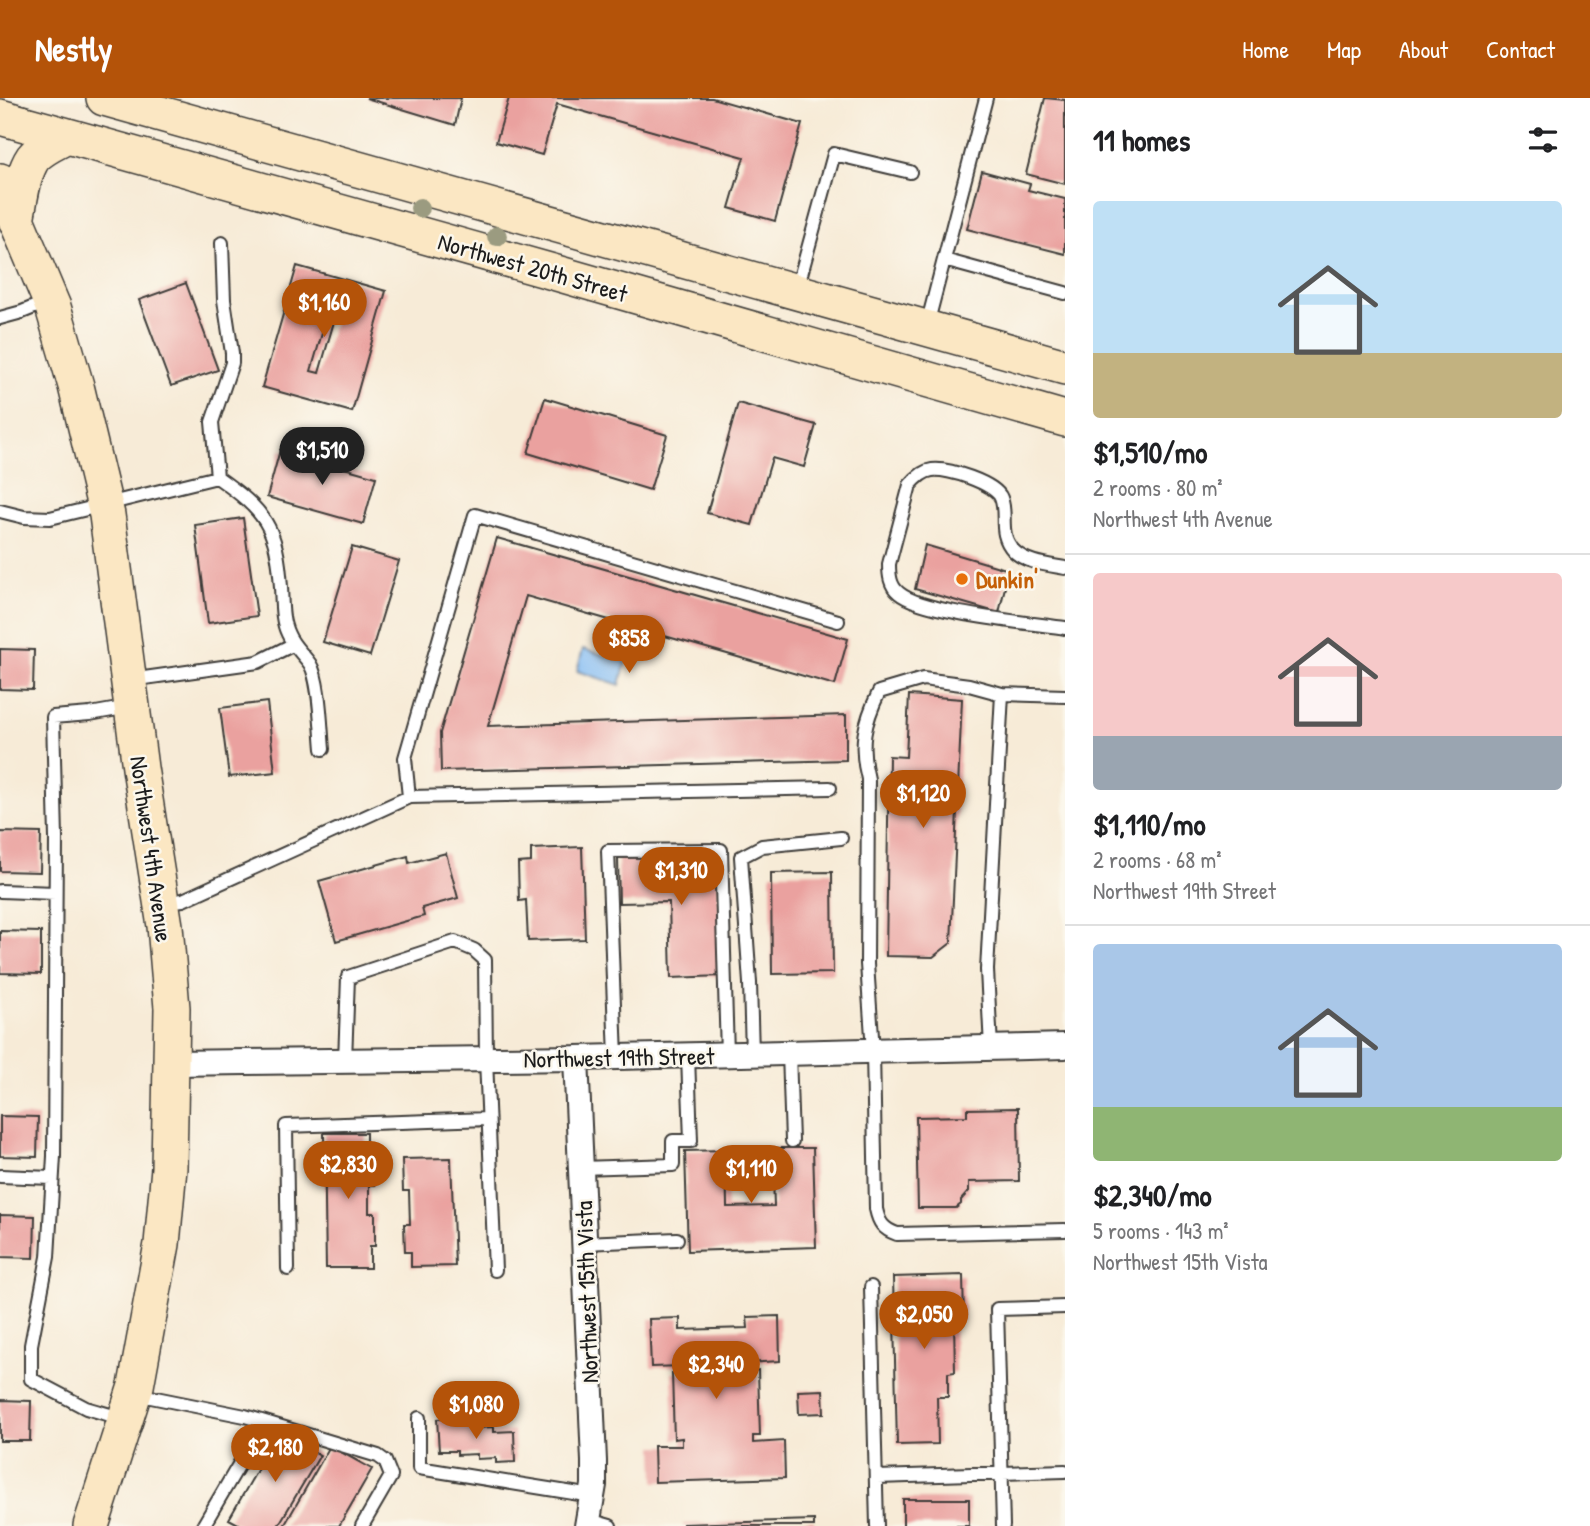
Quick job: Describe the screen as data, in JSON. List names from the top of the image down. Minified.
{"streets":{"street":["Northwest 20th Street","Northwest 4th Avenue","Northwest 19th Street","Northwest 15th Vista"]},"crossings":[["Northwest 4th Avenue","Northwest 19th Street"],["Northwest 19th Street","Northwest 15th Vista"]],"places":["Dunkin'"],"page":{"header":"Nestly","nav":["Home","Map","About","Contact"],"heading":"11 homes","list":[{"name":"$1,510/mo","note":"2 rooms · 80 m² · Northwest 4th Avenue"},{"name":"$1,110/mo","note":"2 rooms · 68 m² · Northwest 19th Street"},{"name":"$2,340/mo","note":"5 rooms · 143 m² · Northwest 15th Vista"}],"price":["$1,160","$1,510","$858","$1,120","$1,310","$2,830","$1,110","$2,050","$2,340","$1,080","$2,180"]}}
